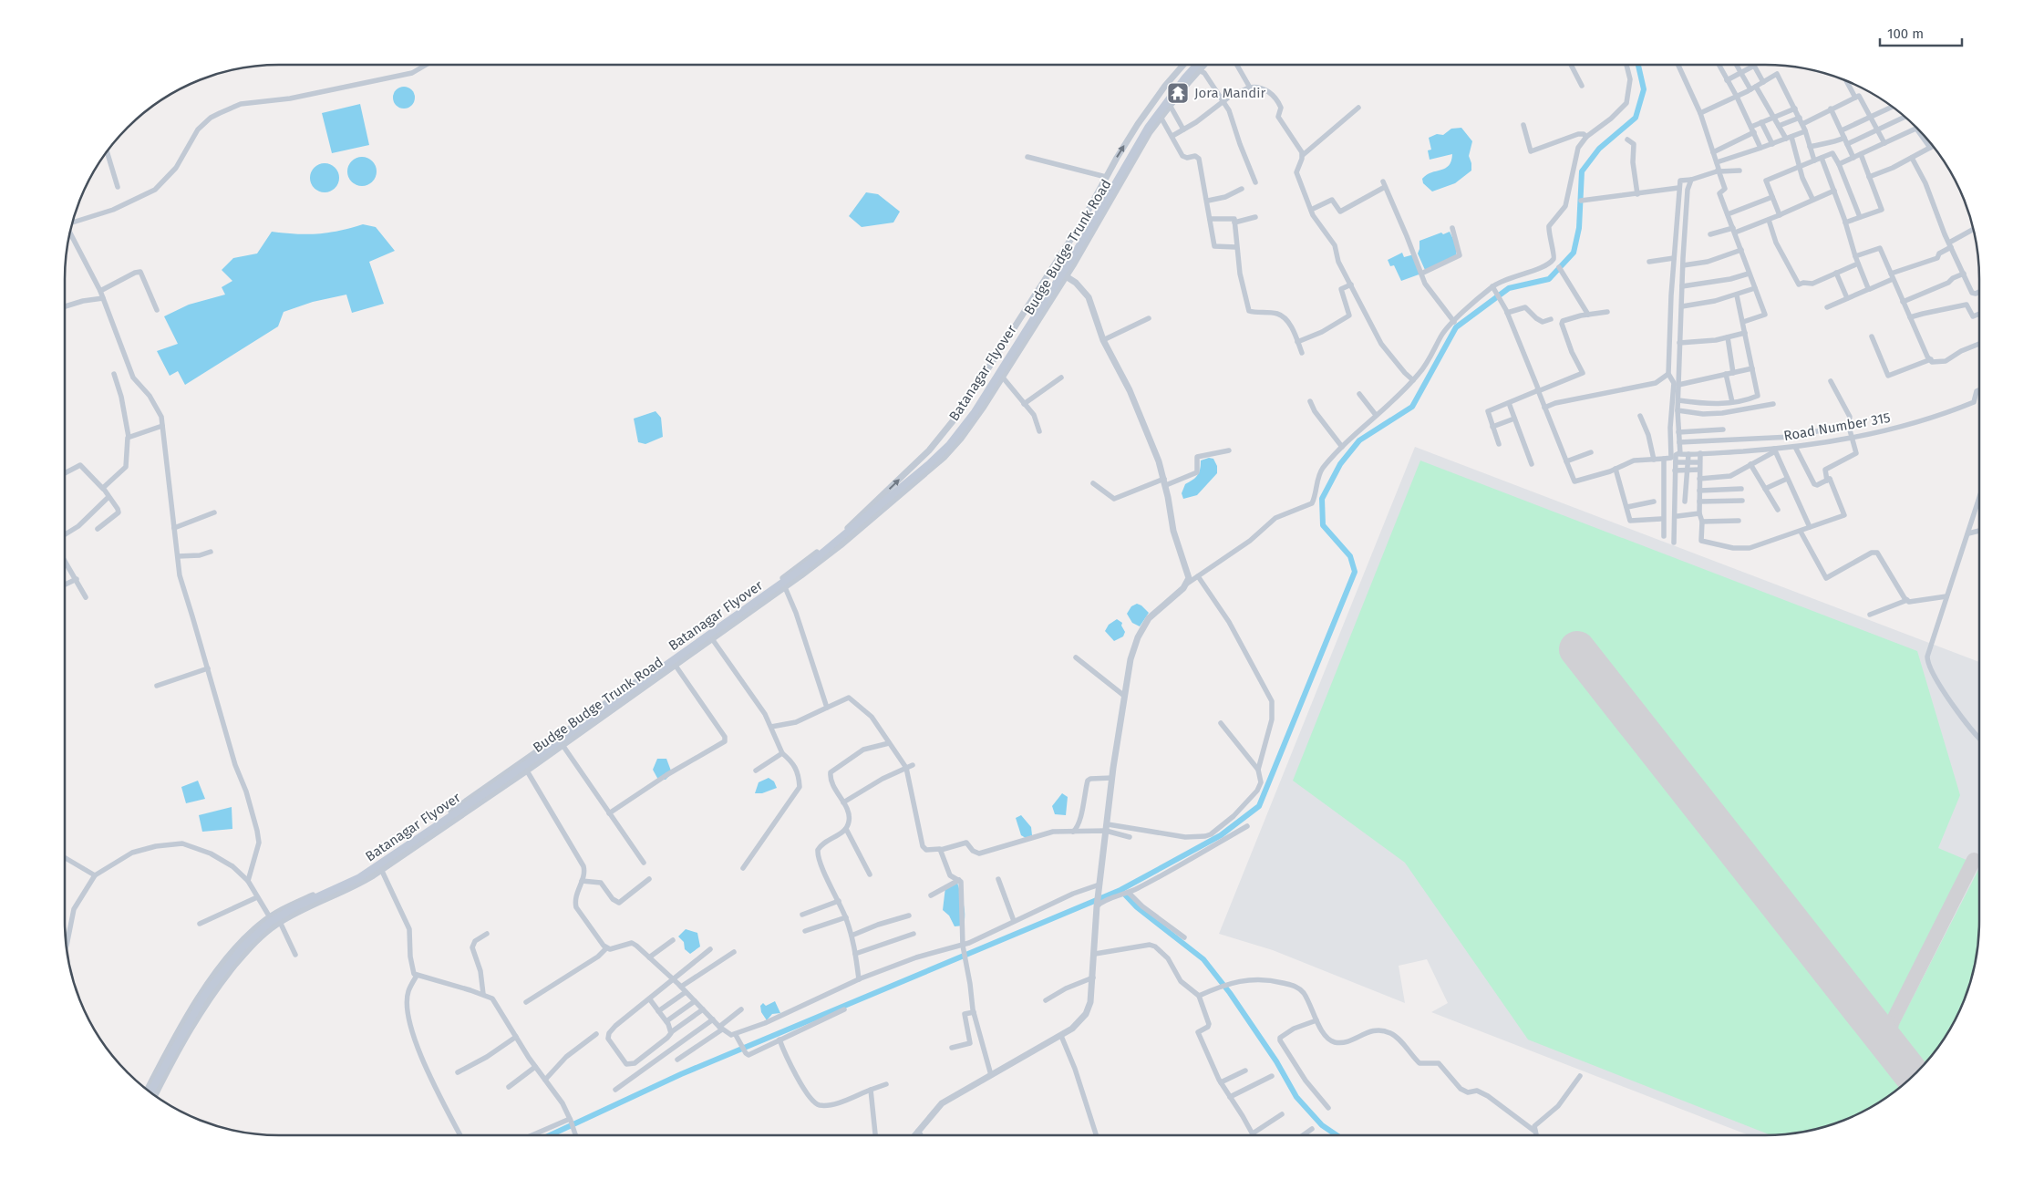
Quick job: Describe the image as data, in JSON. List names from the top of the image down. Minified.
{"streets":{"main road":["Batanagar Flyover"],"street":["Budge Budge Trunk Road","Road Number 315"]},"places":{"temple":["Jora Mandir"]},"scale_bar":"100 m"}
